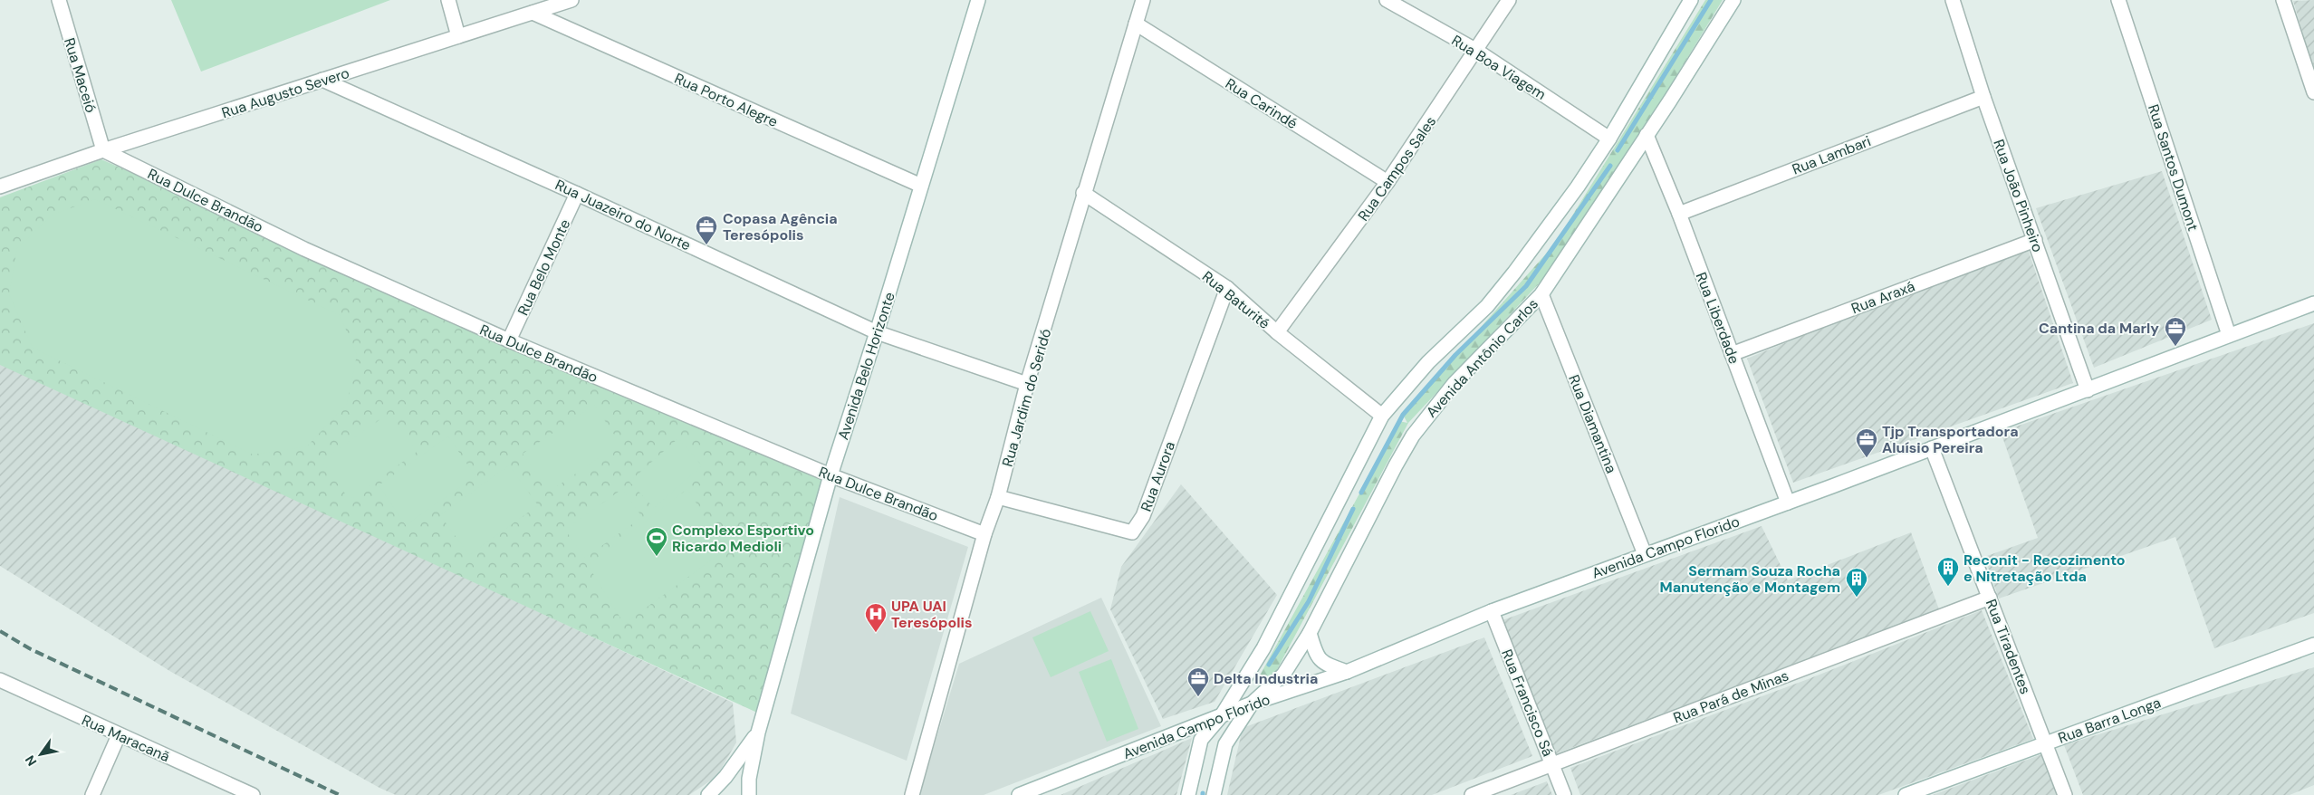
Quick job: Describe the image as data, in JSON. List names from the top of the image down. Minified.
{"streets":{"street":["Rua Boa Viagem","Rua Maceió","Rua Augusto Severo","Rua Porto Alegre","Rua Carindé","Rua Lambari","Rua Santos Dumont","Rua Campos Sales","Rua João Pinheiro","Rua Dulce Brandão","Rua Juazeiro do Norte","Rua Belo Monte","Rua Araxá","Rua Baturité","Rua Liberdade","Avenida Antônio Carlos","Avenida Belo Horizonte","Rua Jardim do Seridó","Rua Diamantina","Rua Aurora","Avenida Campo Florido","Rua Tiradentes","Rua Pará de Minas","Rua Francisco Sá","Rua Barra Longa","Rua Maracanã"]},"crossings":[["Rua Boa Viagem","Rua Campos Sales"],["Rua Maceió","Rua Augusto Severo"],["Rua Maceió","Rua Dulce Brandão"],["Rua Augusto Severo","Rua Porto Alegre"],["Rua Augusto Severo","Rua Dulce Brandão"],["Rua Augusto Severo","Rua Juazeiro do Norte"],["Rua Porto Alegre","Avenida Belo Horizonte"],["Rua Carindé","Rua Campos Sales"],["Rua Carindé","Rua Jardim do Seridó"],["Rua Lambari","Rua João Pinheiro"],["Rua Lambari","Rua Liberdade"],["Rua Santos Dumont","Avenida Campo Florido"],["Rua Campos Sales","Rua Baturité"],["Rua João Pinheiro","Rua Araxá"],["Rua João Pinheiro","Avenida Campo Florido"],["Rua Dulce Brandão","Rua Belo Monte"],["Rua Dulce Brandão","Avenida Belo Horizonte"],["Rua Dulce Brandão","Rua Jardim do Seridó"],["Rua Juazeiro do Norte","Rua Belo Monte"],["Rua Juazeiro do Norte","Avenida Belo Horizonte"],["Rua Juazeiro do Norte","Rua Jardim do Seridó"],["Rua Araxá","Rua Liberdade"],["Rua Baturité","Rua Jardim do Seridó"],["Rua Baturité","Rua Aurora"],["Rua Liberdade","Avenida Antônio Carlos"],["Rua Liberdade","Avenida Campo Florido"],["Avenida Antônio Carlos","Rua Diamantina"],["Avenida Antônio Carlos","Avenida Campo Florido"],["Rua Jardim do Seridó","Rua Aurora"],["Rua Diamantina","Avenida Campo Florido"],["Avenida Campo Florido","Rua Tiradentes"],["Avenida Campo Florido","Rua Francisco Sá"],["Rua Tiradentes","Rua Pará de Minas"],["Rua Tiradentes","Rua Barra Longa"],["Rua Pará de Minas","Rua Francisco Sá"]],"places":{"office":["Copasa Agência Teresópolis","Cantina da Marly","Tjp Transportadora Aluísio Pereira","Delta Industria"],"sports":["Complexo Esportivo Ricardo Medioli"],"building":["Reconit - Recozimento e Nitretação Ltda","Sermam Souza Rocha Manutenção e Montagem"],"hospital":["UPA UAI Teresópolis"]},"north":"bottom left"}
